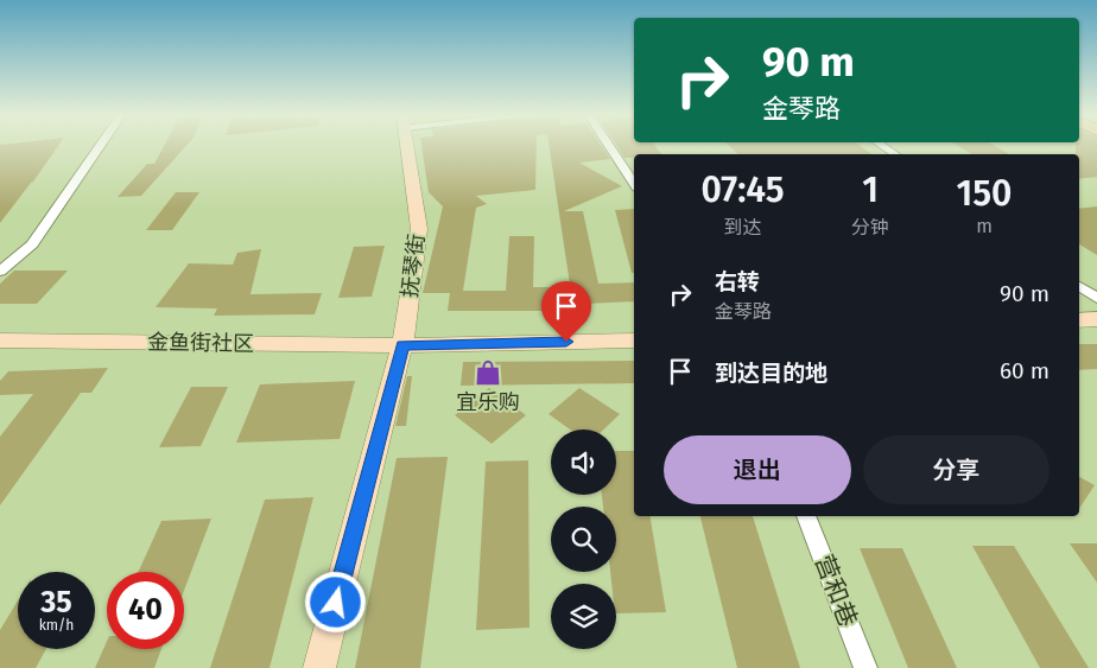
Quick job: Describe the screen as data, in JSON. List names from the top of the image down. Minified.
{"streets":{"street":["抚琴街","金鱼街社区","营和巷"]},"crossings":[["抚琴街","金鱼街社区"]],"places":{"shop":["宜乐购"]},"page":{"turn":["90 m","金琴路"],"eta":["07:45","到达","1","分钟","150","m"],"list":[{"name":"右转","note":"金琴路","value":"90 m"},{"name":"到达目的地","value":"60 m"}],"buttons":["退出","分享"],"speed":"35 km/h","limit":"40"}}
